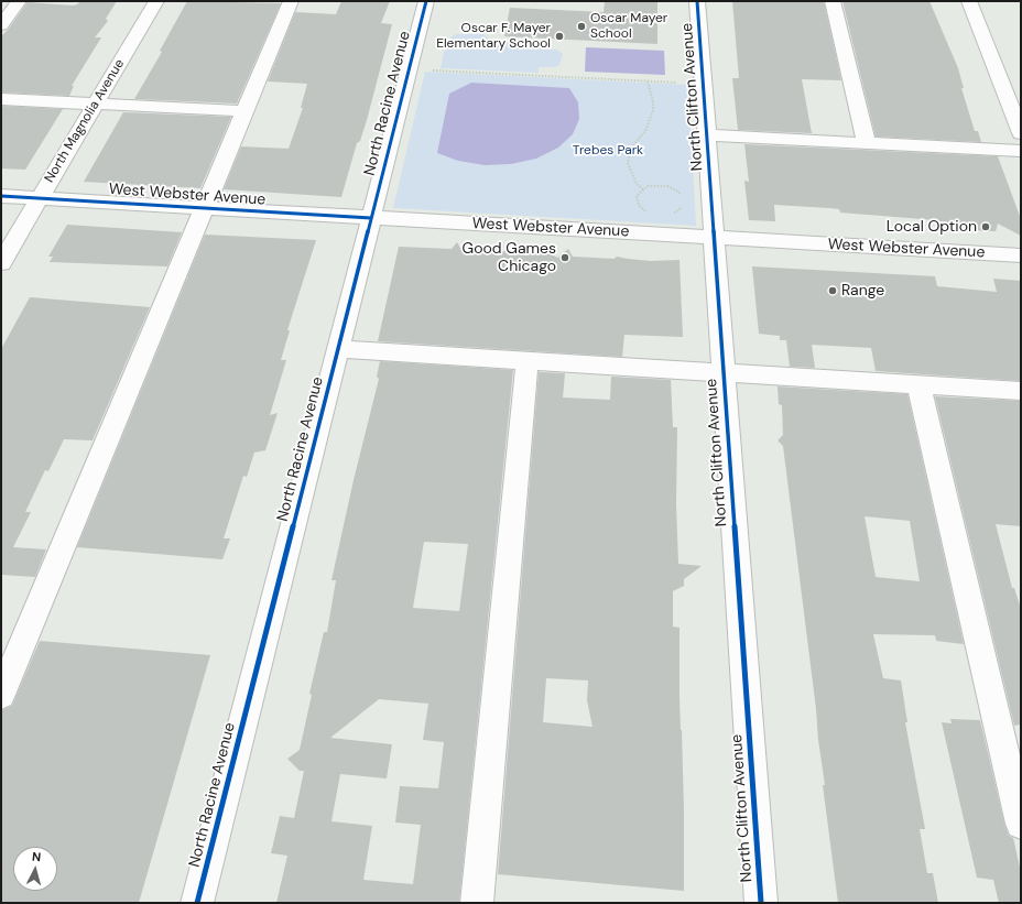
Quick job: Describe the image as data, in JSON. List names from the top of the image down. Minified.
{"streets":{"street":["North Clifton Avenue","North Racine Avenue","North Magnolia Avenue","West Webster Avenue"]},"crossings":[["North Clifton Avenue","West Webster Avenue"],["North Racine Avenue","West Webster Avenue"],["North Magnolia Avenue","West Webster Avenue"]],"parks":["Trebes Park"],"places":["Oscar Mayer School","Oscar F. Mayer Elementary School","Local Option","Good Games Chicago","Range"],"north":"top"}
